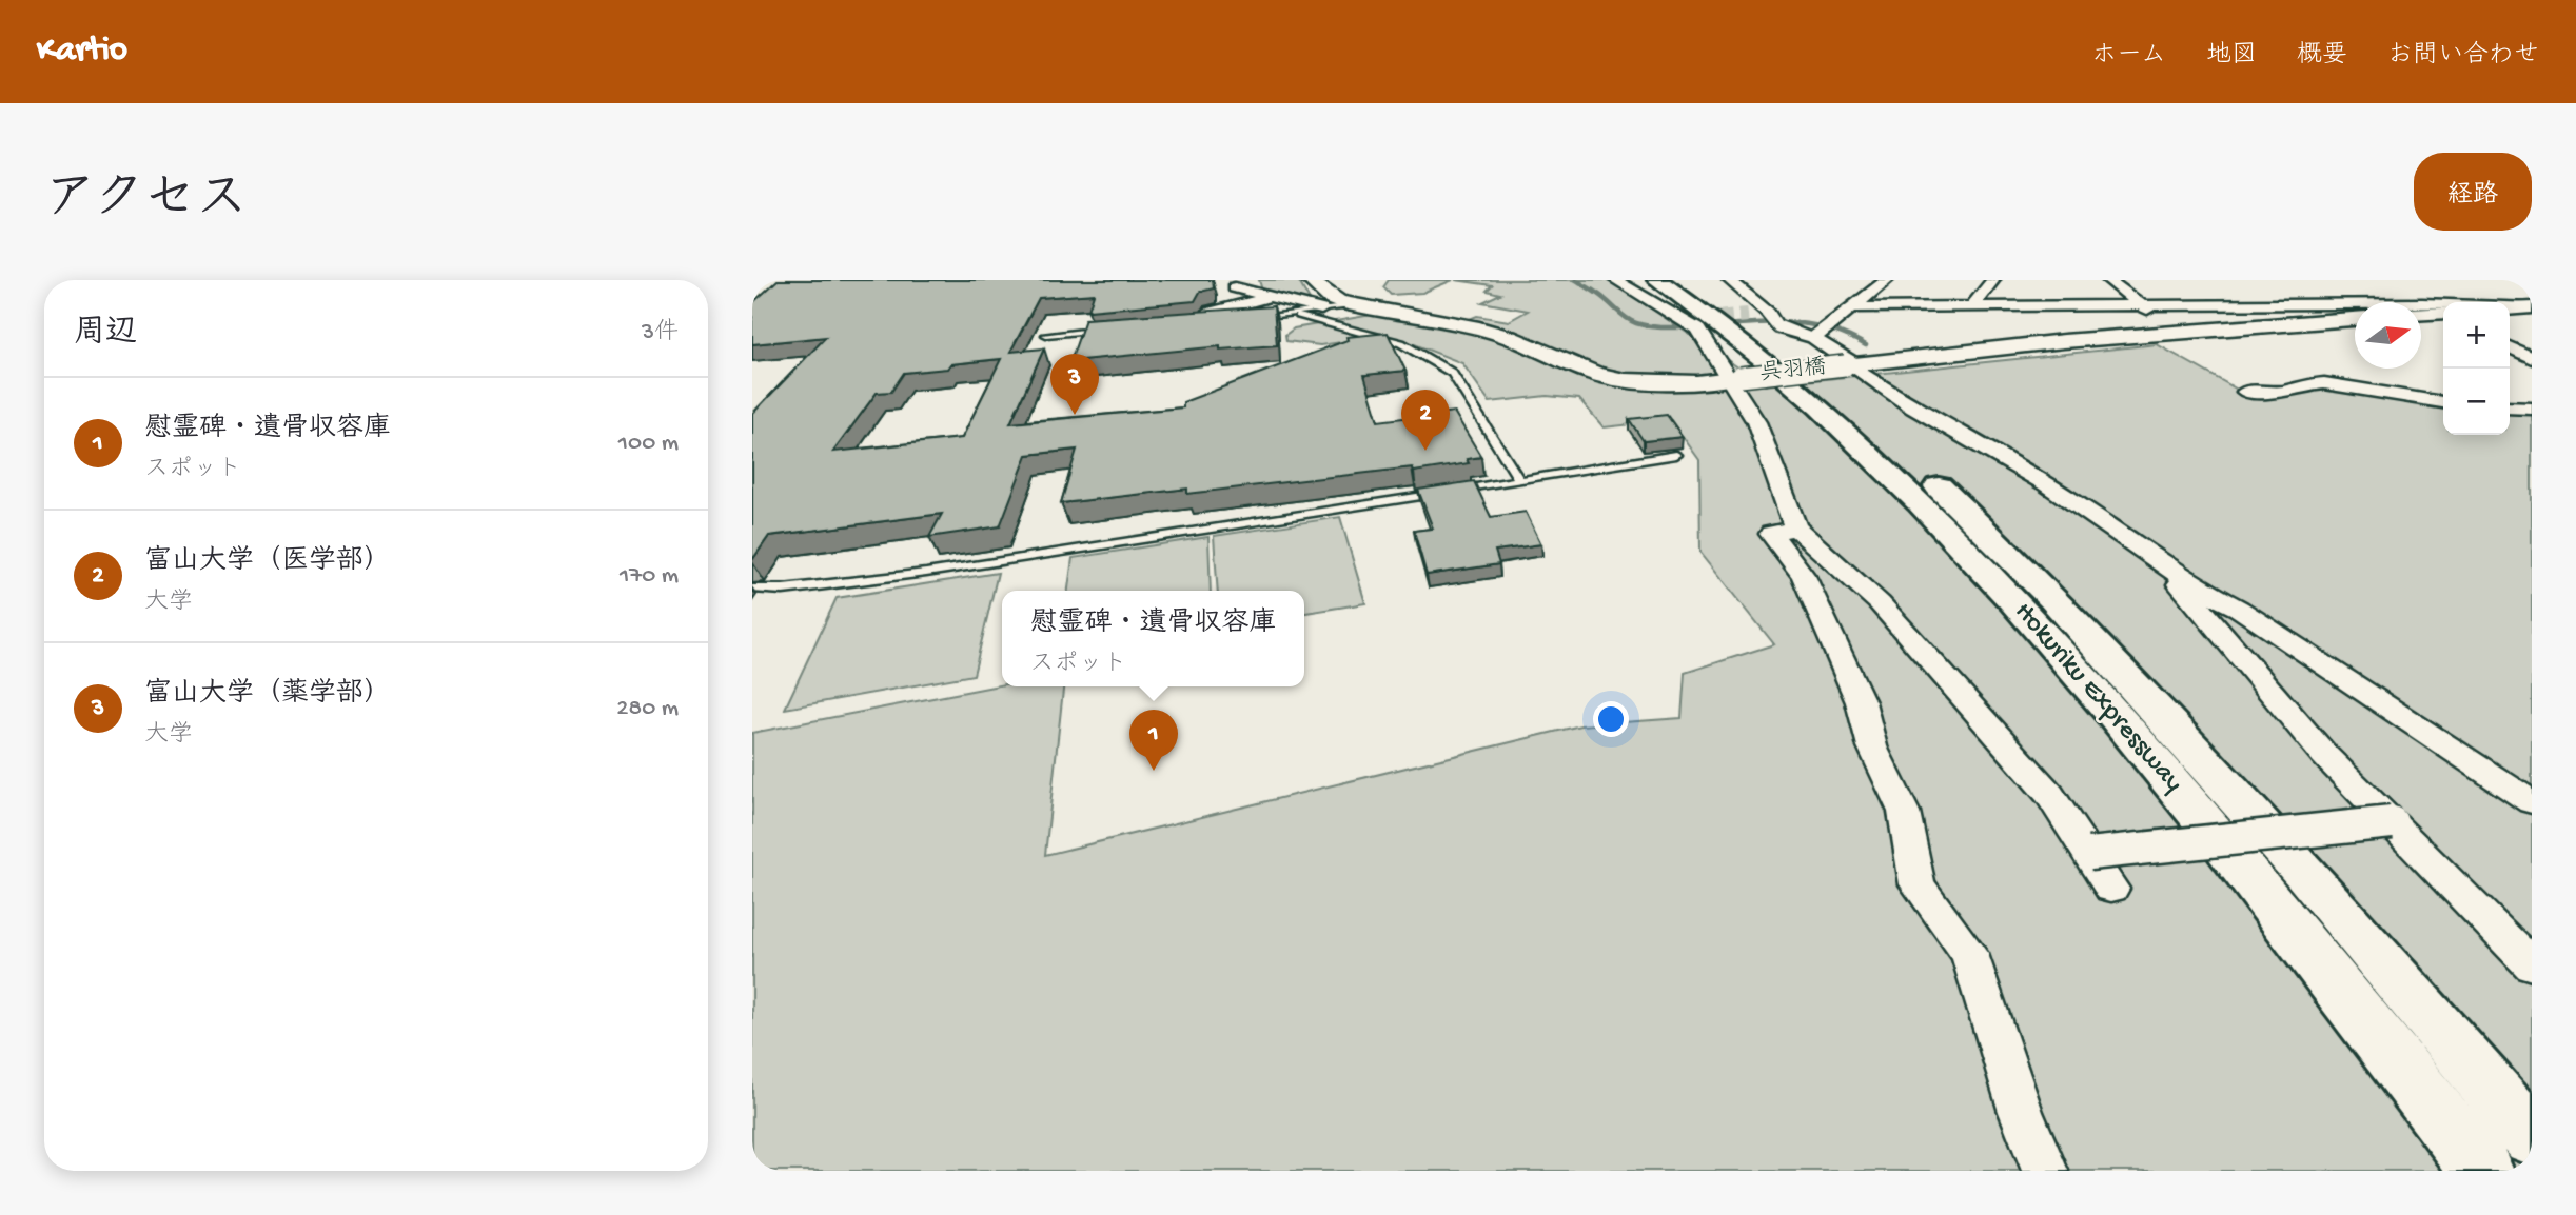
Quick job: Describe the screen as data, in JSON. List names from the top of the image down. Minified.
{"streets":{"highway":["Hokuriku Expressway"],"street":["呉羽橋"]},"north":"right","page":{"header":"Kartio","nav":["ホーム","地図","概要","お問い合わせ"],"title":"アクセス","buttons":"経路","heading":["周辺","3件"],"map_buttons":["+","−"],"pins":["3","2","1"],"list":[{"mark":"1","name":"慰霊碑・遺骨収容庫","note":"スポット","value":"100 m"},{"mark":"2","name":"富山大学（医学部）","note":"大学","value":"170 m"},{"mark":"3","name":"富山大学（薬学部）","note":"大学","value":"280 m"}],"popup":["慰霊碑・遺骨収容庫","スポット"]}}
